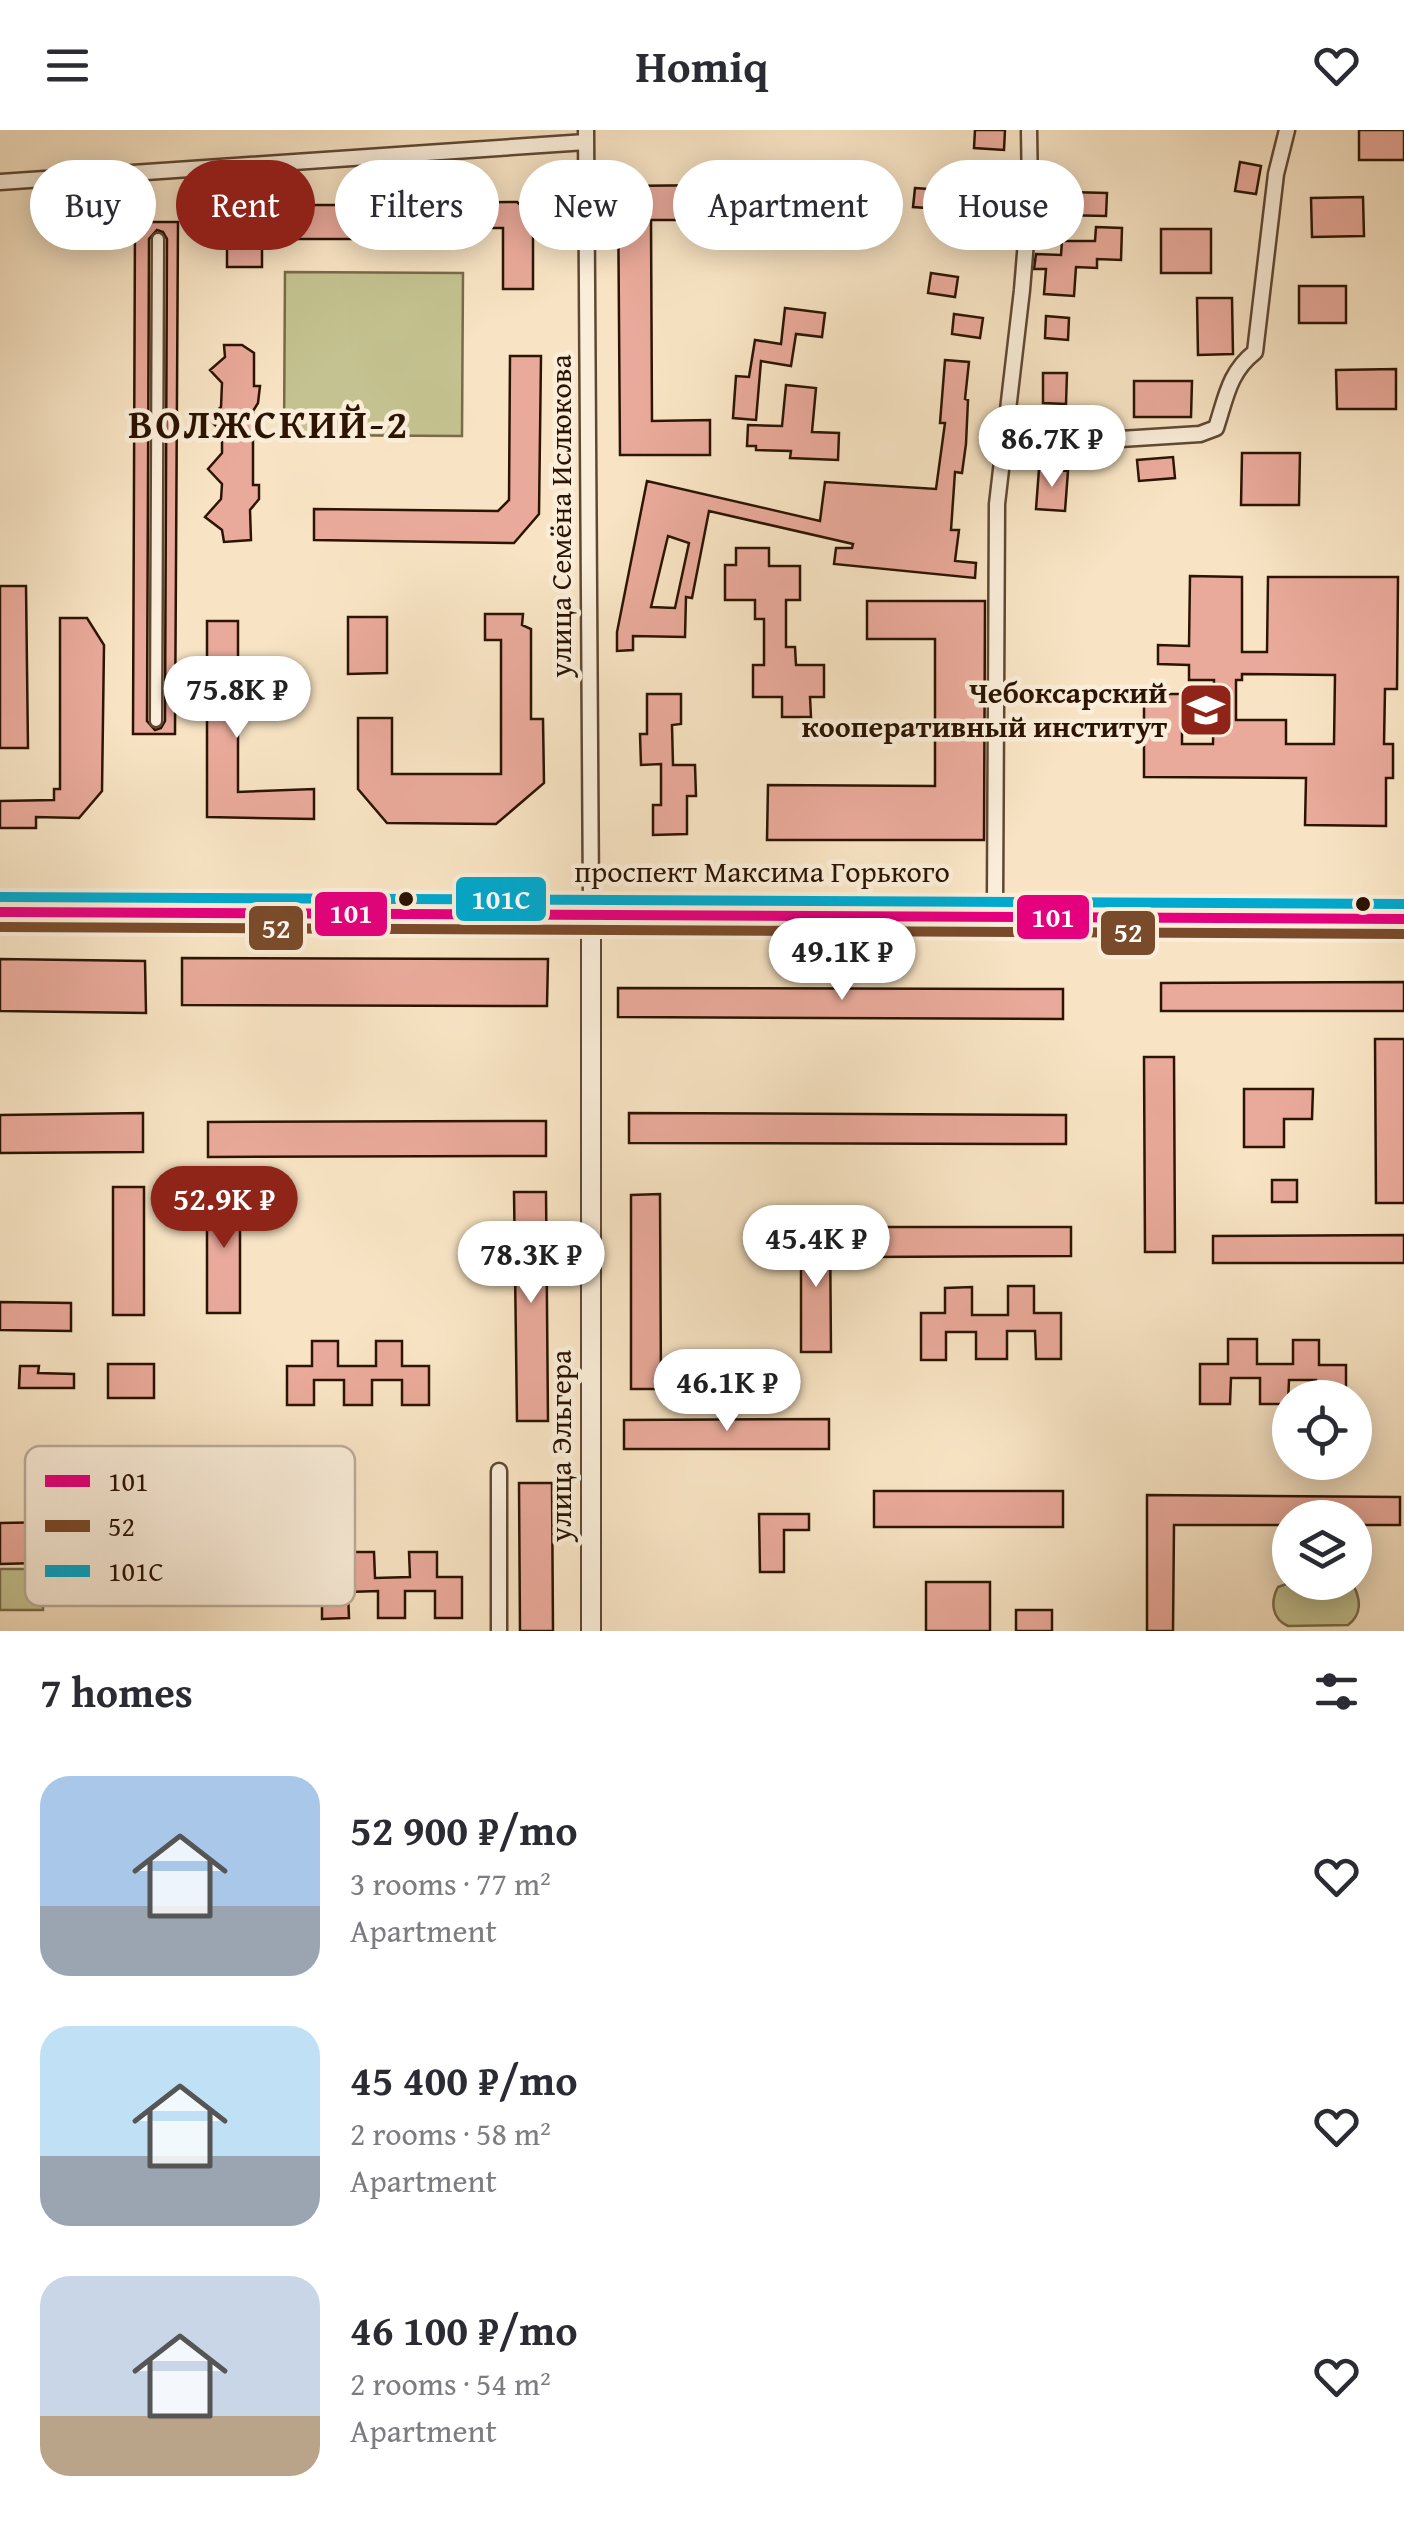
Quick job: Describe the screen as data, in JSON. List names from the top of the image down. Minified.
{"streets":{"main road":["проспект Максима Горького"],"street":["улица Семёна Ислюкова","улица Эльгера"]},"crossings":[["улица Семёна Ислюкова","проспект Максима Горького"],["улица Семёна Ислюкова","улица Эльгера"],["проспект Максима Горького","улица Эльгера"]],"districts":["ВОЛЖСКИЙ-2"],"places":{"school or university":["Чебоксарский кооперативный институт"]},"lines":["transit line 101С","transit line 101","transit line 52"],"legend":["101","52","101С"],"page":{"header":"Homiq","chip":["Buy","Rent","Filters","New","Apartment","House"],"price":["86.7K ₽","75.8K ₽","49.1K ₽","52.9K ₽","45.4K ₽","78.3K ₽","46.1K ₽"],"heading":"7 homes","list":[{"name":"52 900 ₽/mo","note":"3 rooms · 77 m² · Apartment"},{"name":"45 400 ₽/mo","note":"2 rooms · 58 m² · Apartment"},{"name":"46 100 ₽/mo","note":"2 rooms · 54 m² · Apartment"}]}}
